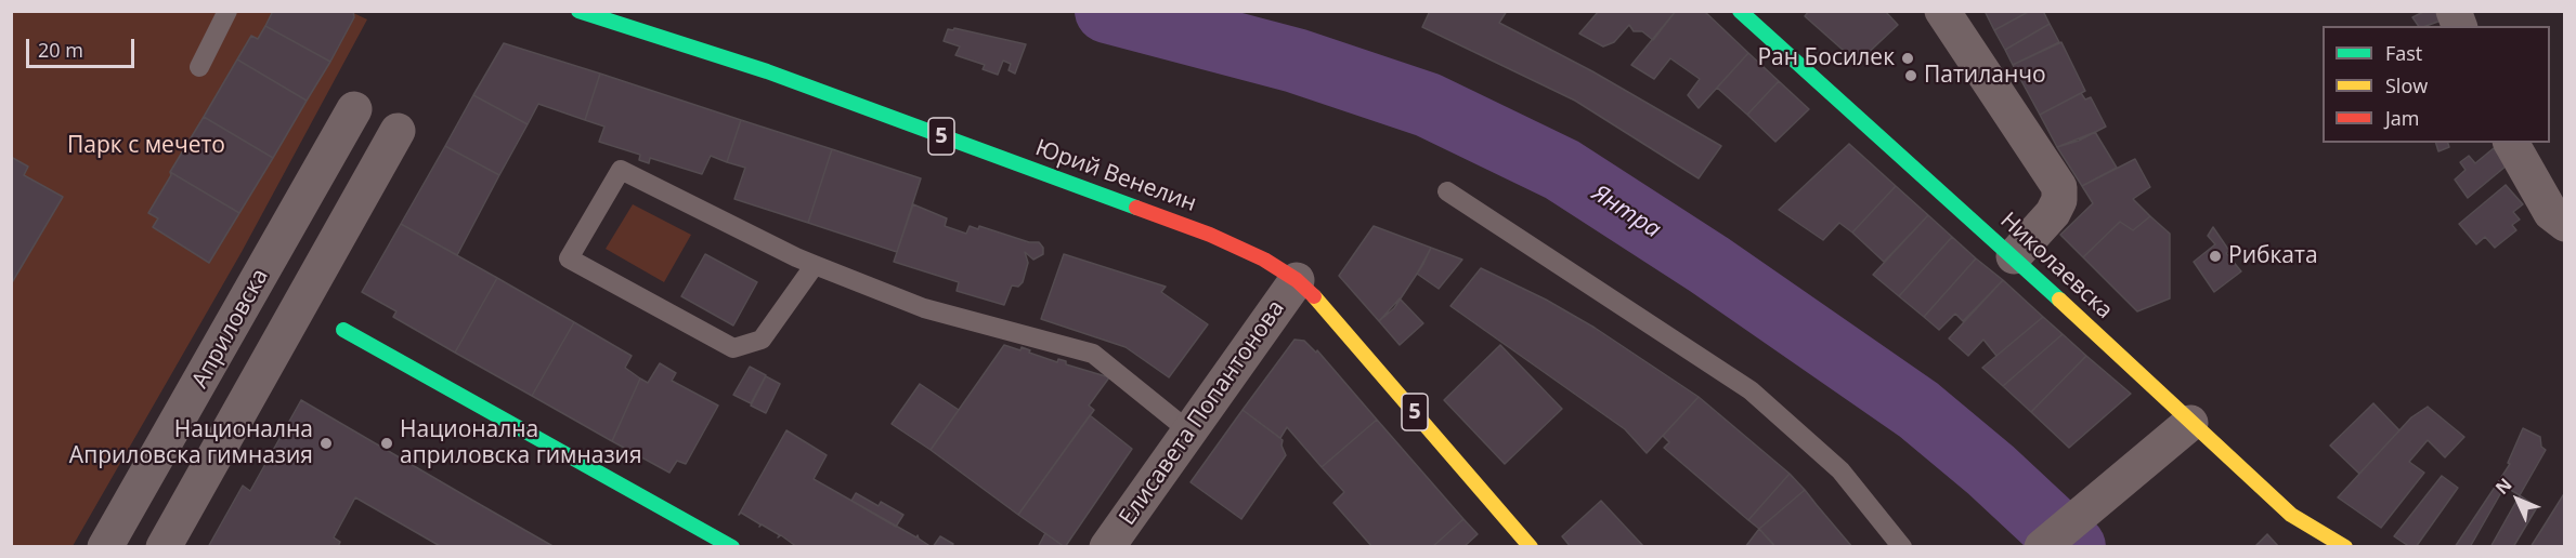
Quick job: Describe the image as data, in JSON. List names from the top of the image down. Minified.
{"streets":{"street":["5","Юрий Венелин","Николаевска","Априловска","Елисавета Попантонова"]},"crossings":[["Юрий Венелин","Елисавета Попантонова"]],"water":["Янтра"],"parks":["Парк с мечето"],"places":["Ран Босилек","Патиланчо","Рибката","Национална Априловска гимназия","Национална априловска гимназия"],"legend":["Fast","Slow","Jam"],"scale_bar":"20 m","north":"top left"}
